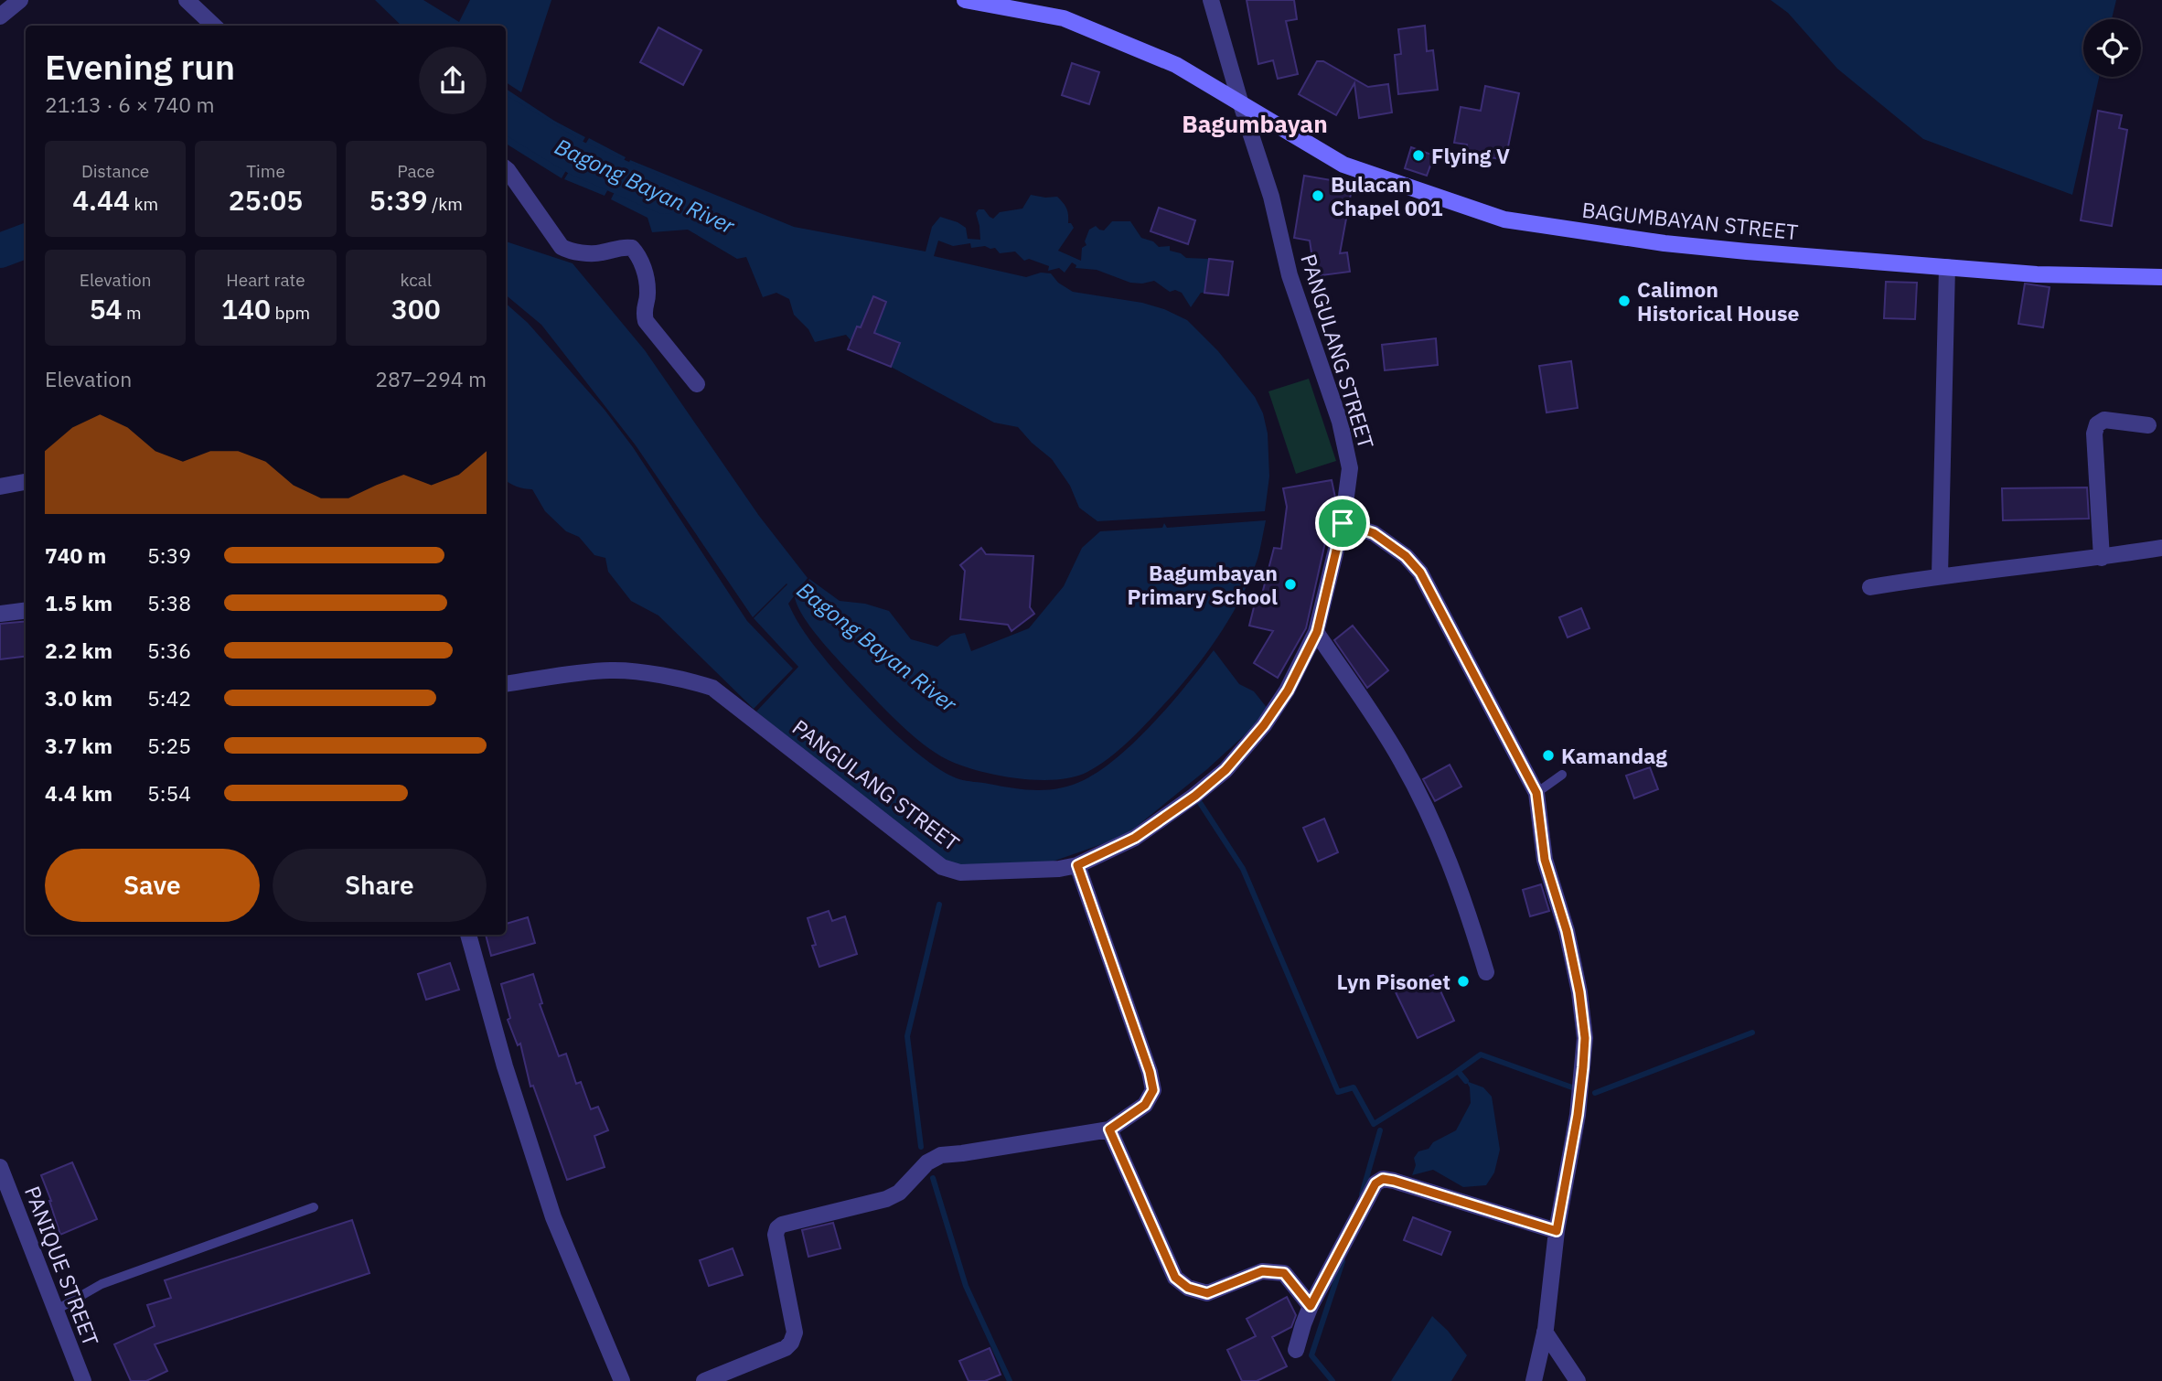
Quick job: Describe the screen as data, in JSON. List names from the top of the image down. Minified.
{"streets":{"main road":["BAGUMBAYAN STREET"],"street":["PANGULANG STREET","PANIQUE STREET"]},"crossings":[["BAGUMBAYAN STREET","PANGULANG STREET"]],"districts":["Bagumbayan"],"water":["Bagong Bayan River"],"places":["Flying V","Bulacan Chapel 001","Calimon Historical House","Bagumbayan Primary School","Kamandag","Lyn Pisonet"],"page":{"heading":["Evening run","21:13 · 6 × 740 m"],"stats":[["Distance","4.44 km"],["Time","25:05"],["Pace","5:39 /km"],["Elevation","54 m"],["Heart rate","140 bpm"],["kcal","300"]],"chart":["Elevation","287–294 m"],"list":[{"name":"740 m","note":"5:39"},{"name":"1.5 km","note":"5:38"},{"name":"2.2 km","note":"5:36"},{"name":"3.0 km","note":"5:42"},{"name":"3.7 km","note":"5:25"},{"name":"4.4 km","note":"5:54"}],"buttons":["Save","Share"]}}
